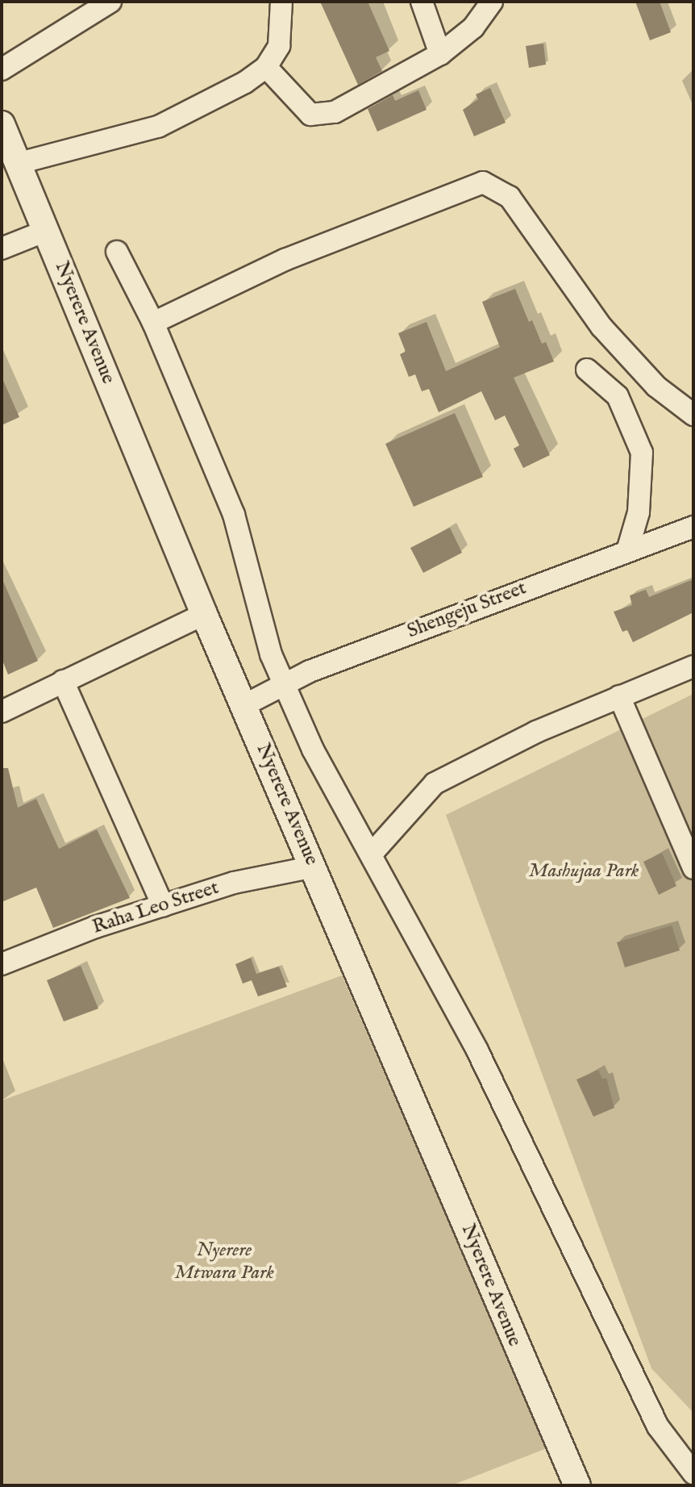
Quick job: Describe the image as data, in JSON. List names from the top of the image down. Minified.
{"streets":{"street":["Nyerere Avenue","Shengeju Street","Raha Leo Street"]},"crossings":[["Nyerere Avenue","Shengeju Street"],["Nyerere Avenue","Raha Leo Street"]],"parks":["Mashujaa Park","Nyerere Mtwara Park"]}
